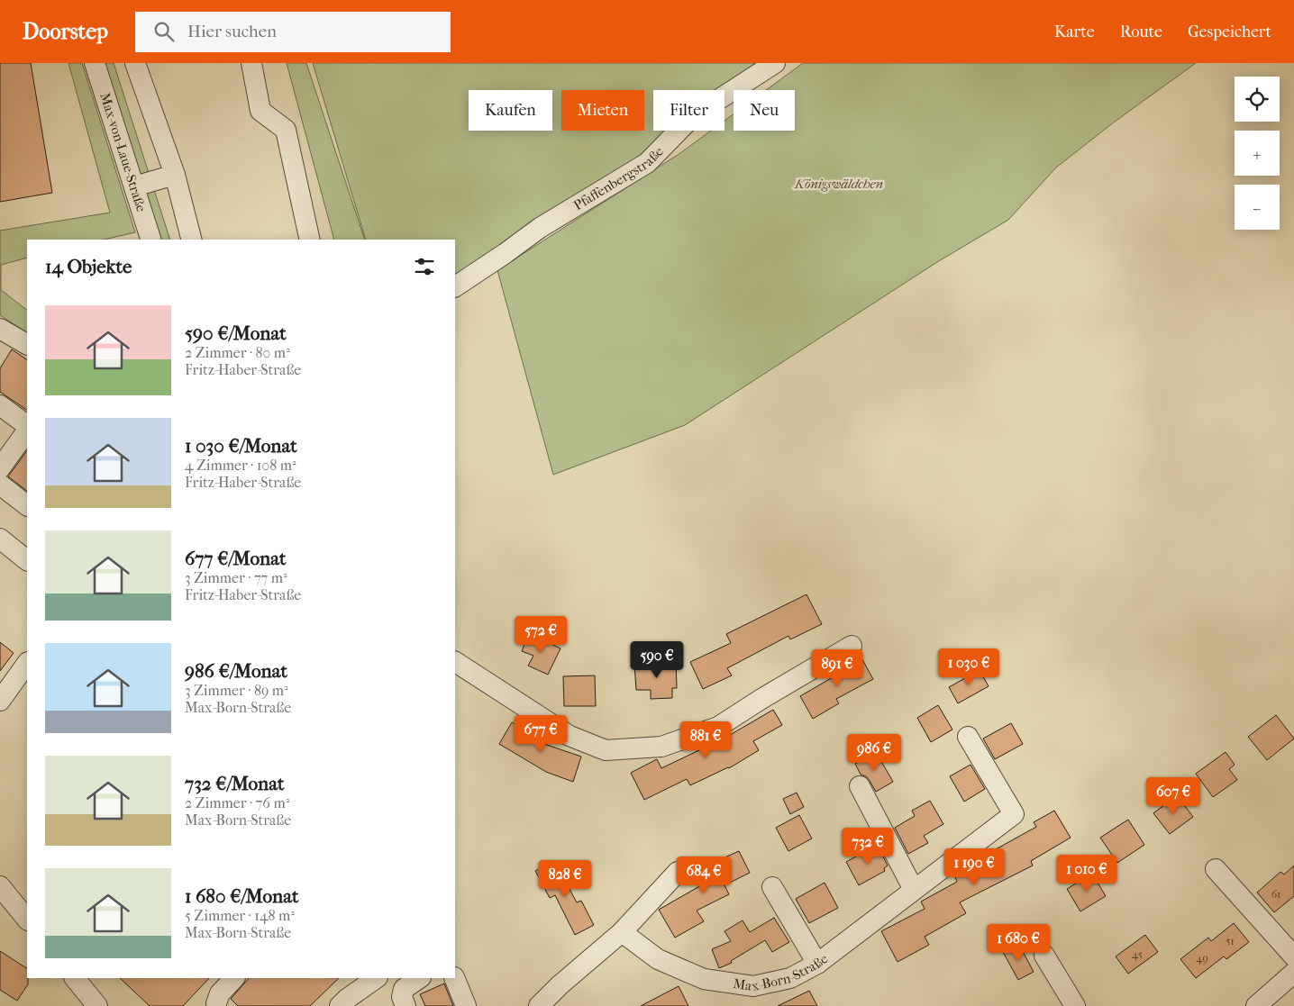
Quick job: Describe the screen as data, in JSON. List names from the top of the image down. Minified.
{"streets":{"street":["Max-von-Laue-Straße","Pfaffenbergstraße","Max-Born-Straße"]},"parks":["Königswäldchen"],"house_numbers":["61","51","45","49"],"page":{"header":"Doorstep","search":"Hier suchen","nav":["Karte","Route","Gespeichert"],"map_buttons":["+","−"],"chip":["Kaufen","Mieten","Filter","Neu"],"heading":"14 Objekte","list":[{"name":"590 €/Monat","note":"2 Zimmer · 80 m² · Fritz-Haber-Straße"},{"name":"1 030 €/Monat","note":"4 Zimmer · 108 m² · Fritz-Haber-Straße"},{"name":"677 €/Monat","note":"3 Zimmer · 77 m² · Fritz-Haber-Straße"},{"name":"986 €/Monat","note":"3 Zimmer · 89 m² · Max-Born-Straße"},{"name":"732 €/Monat","note":"2 Zimmer · 76 m² · Max-Born-Straße"},{"name":"1 680 €/Monat","note":"5 Zimmer · 148 m² · Max-Born-Straße"}],"price":["572 €","590 €","1 030 €","891 €","677 €","881 €","986 €","607 €","732 €","1 190 €","1 010 €","684 €","828 €","1 680 €"]}}
